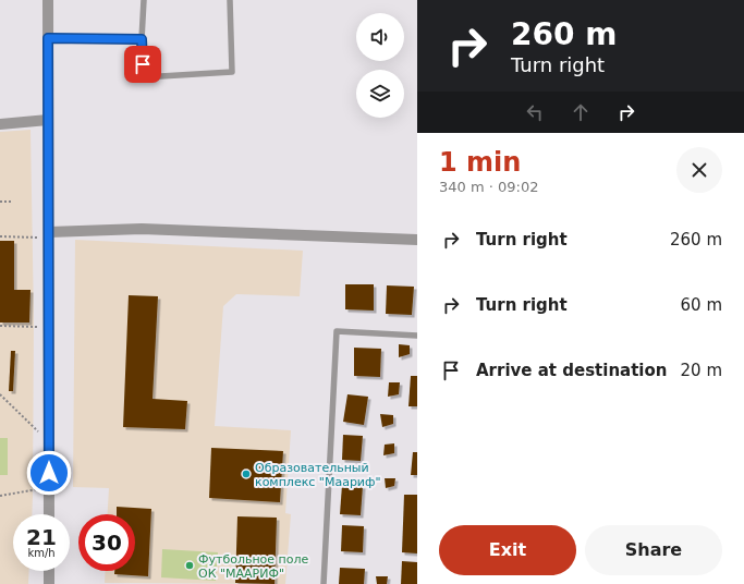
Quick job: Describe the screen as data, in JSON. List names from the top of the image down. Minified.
{"places":["Образовательный комплекс \"Маариф\"","Футбольное поле ОК \"МААРИФ\""],"page":{"turn":["260 m","Turn right"],"heading":["1 min","340 m · 09:02"],"list":[{"name":"Turn right","value":"260 m"},{"name":"Turn right","value":"60 m"},{"name":"Arrive at destination","value":"20 m"}],"speed":"21 km/h","limit":"30","buttons":["Exit","Share"]}}
